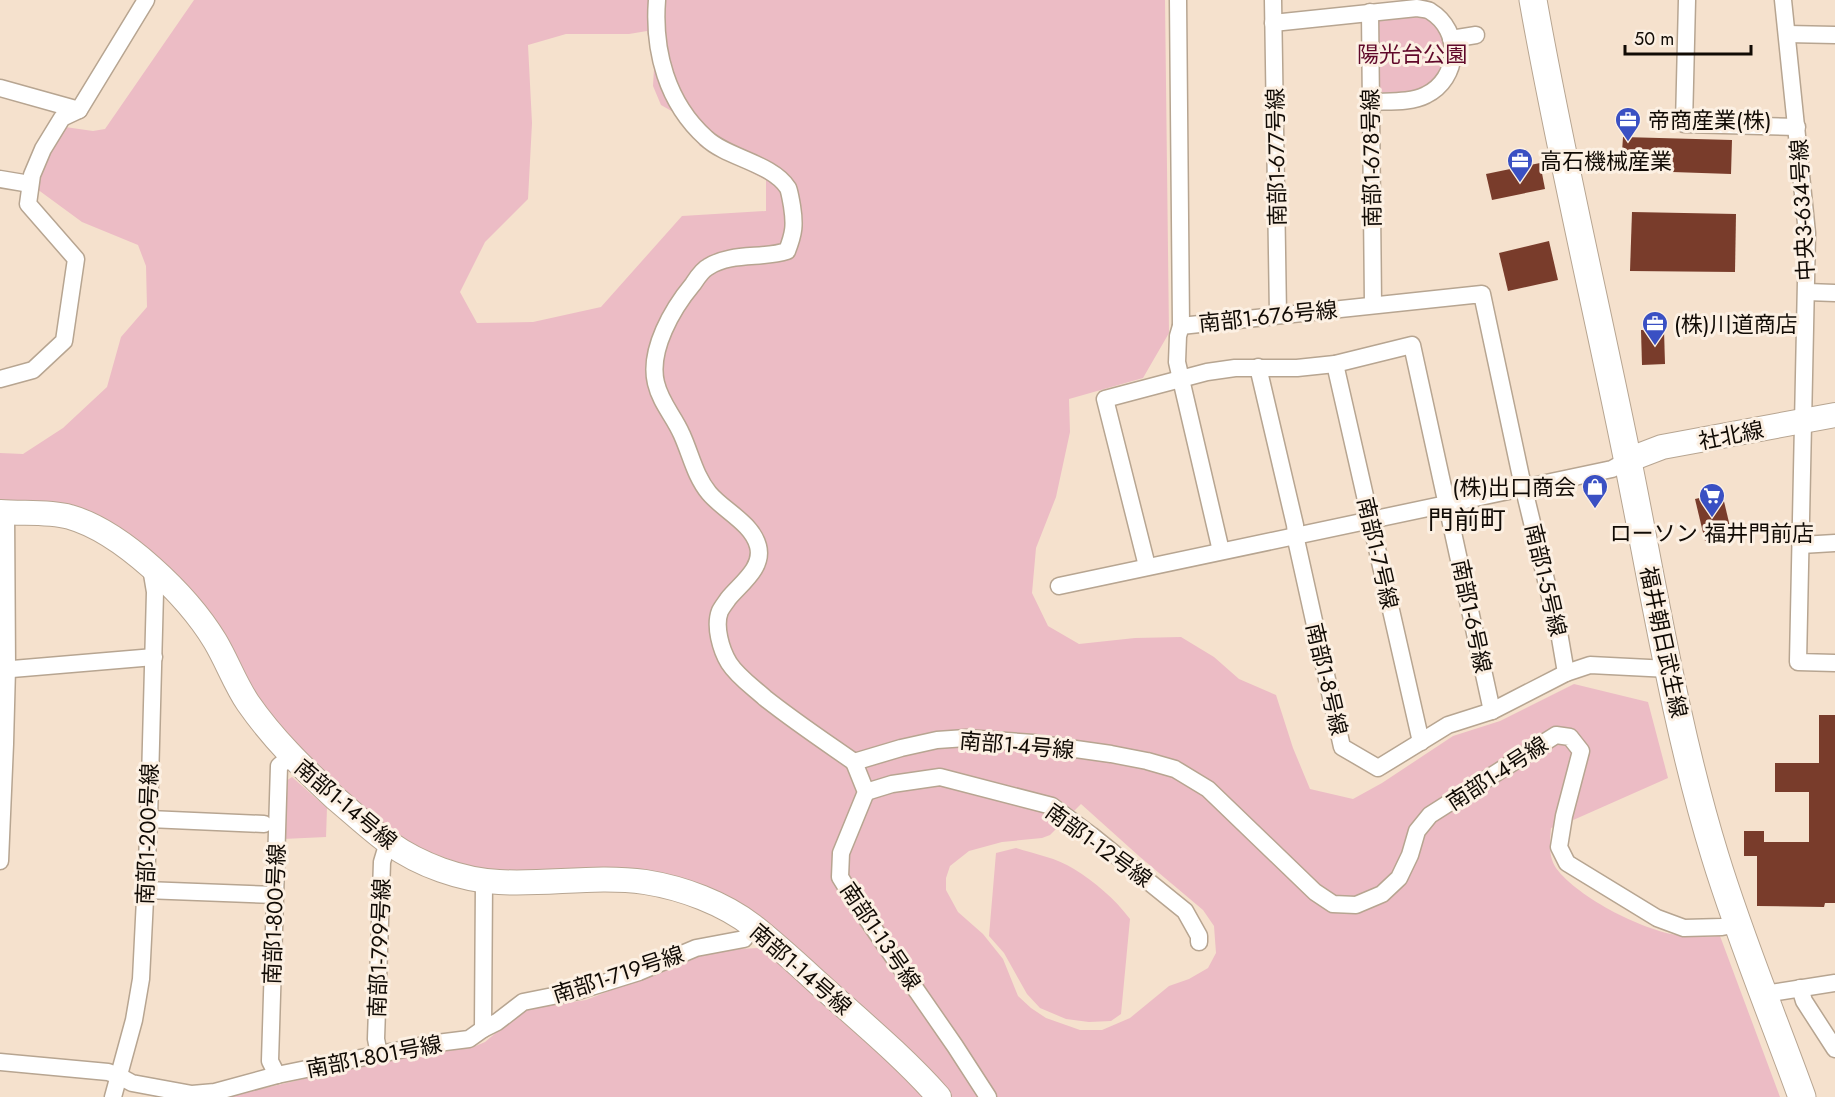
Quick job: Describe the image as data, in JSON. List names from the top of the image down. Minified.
{"streets":{"main road":["福井朝日武生線"],"street":["南部1-677号線","南部1-678号線","中央3-634号線","南部1-676号線","社北線","南部1-7号線","南部1-5号線","南部1-6号線","南部1-8号線","南部1-4号線","南部1-14号線","南部1-200号線","南部1-12号線","南部1-800号線","南部1-13号線","南部1-799号線","南部1-719号線","南部1-801号線"]},"crossings":[["南部1-677号線","南部1-676号線"],["南部1-678号線","南部1-676号線"],["中央3-634号線","社北線"],["南部1-676号線","南部1-5号線"],["社北線","福井朝日武生線"],["南部1-7号線","南部1-6号線"],["南部1-7号線","南部1-8号線"],["南部1-5号線","南部1-8号線"],["南部1-6号線","南部1-8号線"],["福井朝日武生線","南部1-8号線"],["福井朝日武生線","南部1-4号線"],["南部1-14号線","南部1-200号線"],["南部1-14号線","南部1-800号線"],["南部1-14号線","南部1-799号線"],["南部1-14号線","南部1-719号線"],["南部1-200号線","南部1-801号線"],["南部1-12号線","南部1-13号線"],["南部1-800号線","南部1-801号線"],["南部1-799号線","南部1-801号線"],["南部1-719号線","南部1-801号線"]],"districts":["門前町"],"parks":["陽光台公園"],"places":{"office":["帝商産業(株)","高石機械産業","(株)川道商店"],"shop":["(株)出口商会"],"supermarket":["ローソン 福井門前店"]},"scale_bar":"50 m"}
